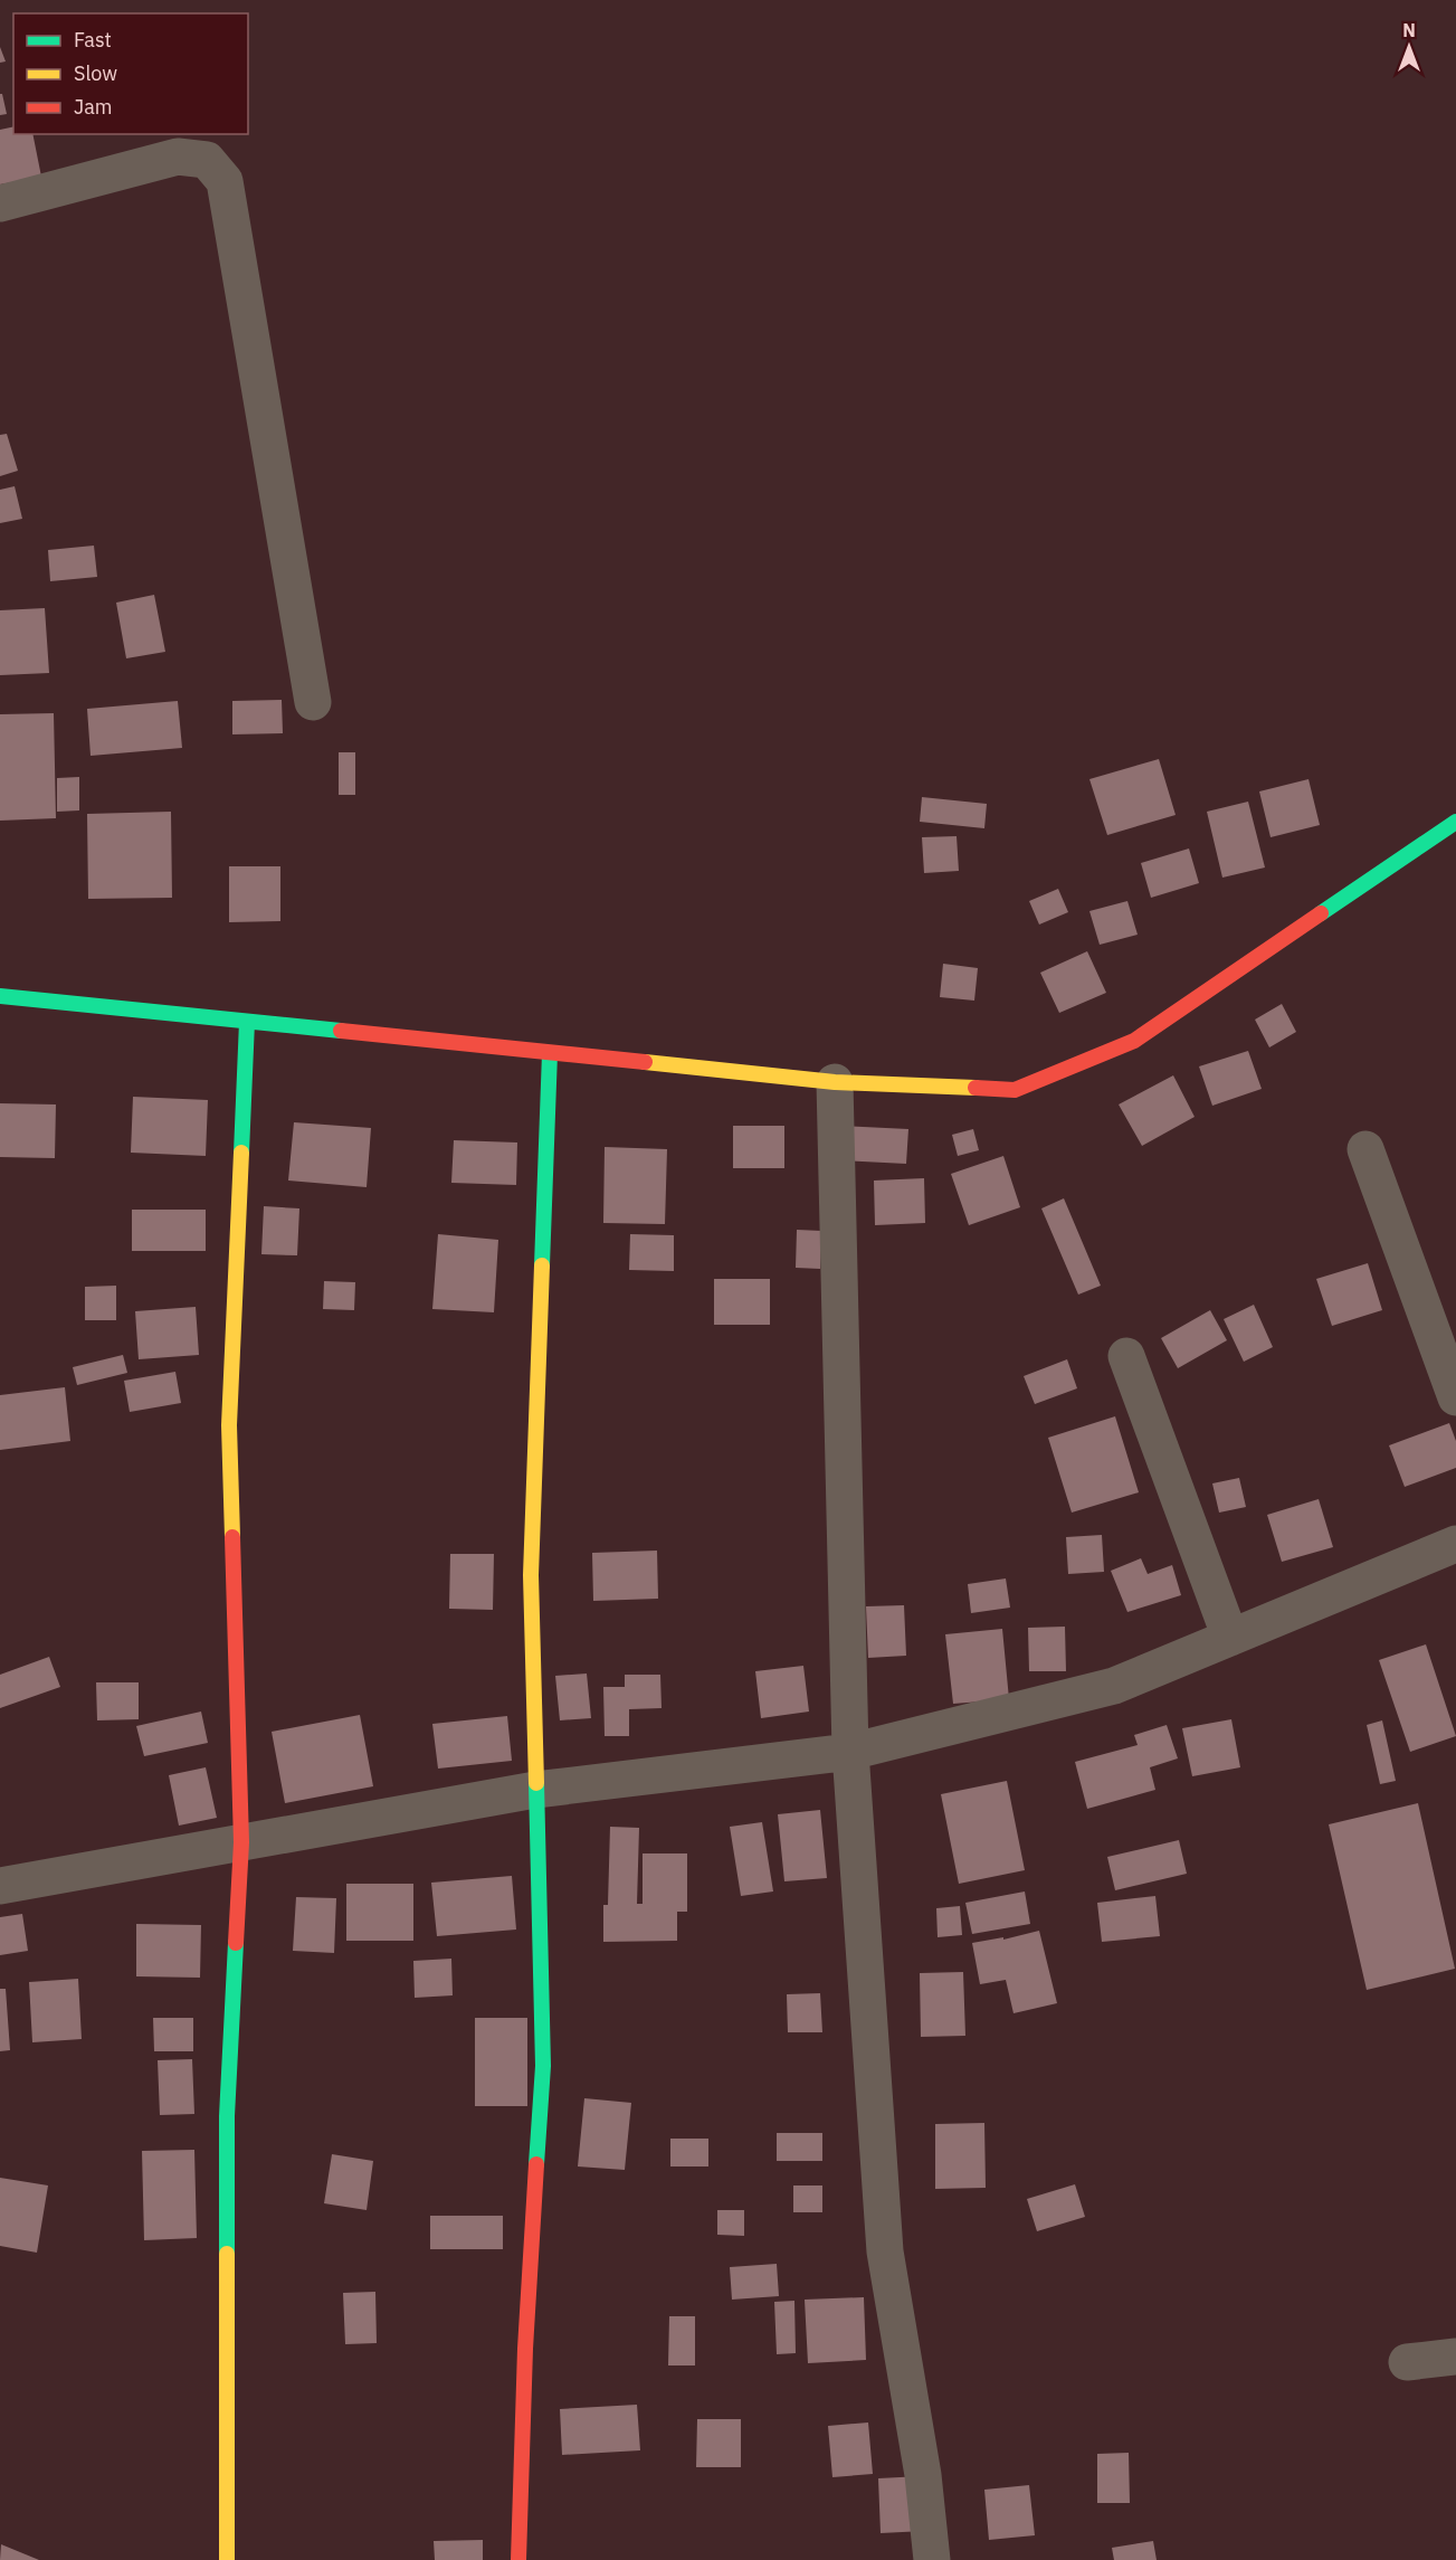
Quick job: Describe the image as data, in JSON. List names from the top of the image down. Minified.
{"legend":["Fast","Slow","Jam"],"north":"top"}
